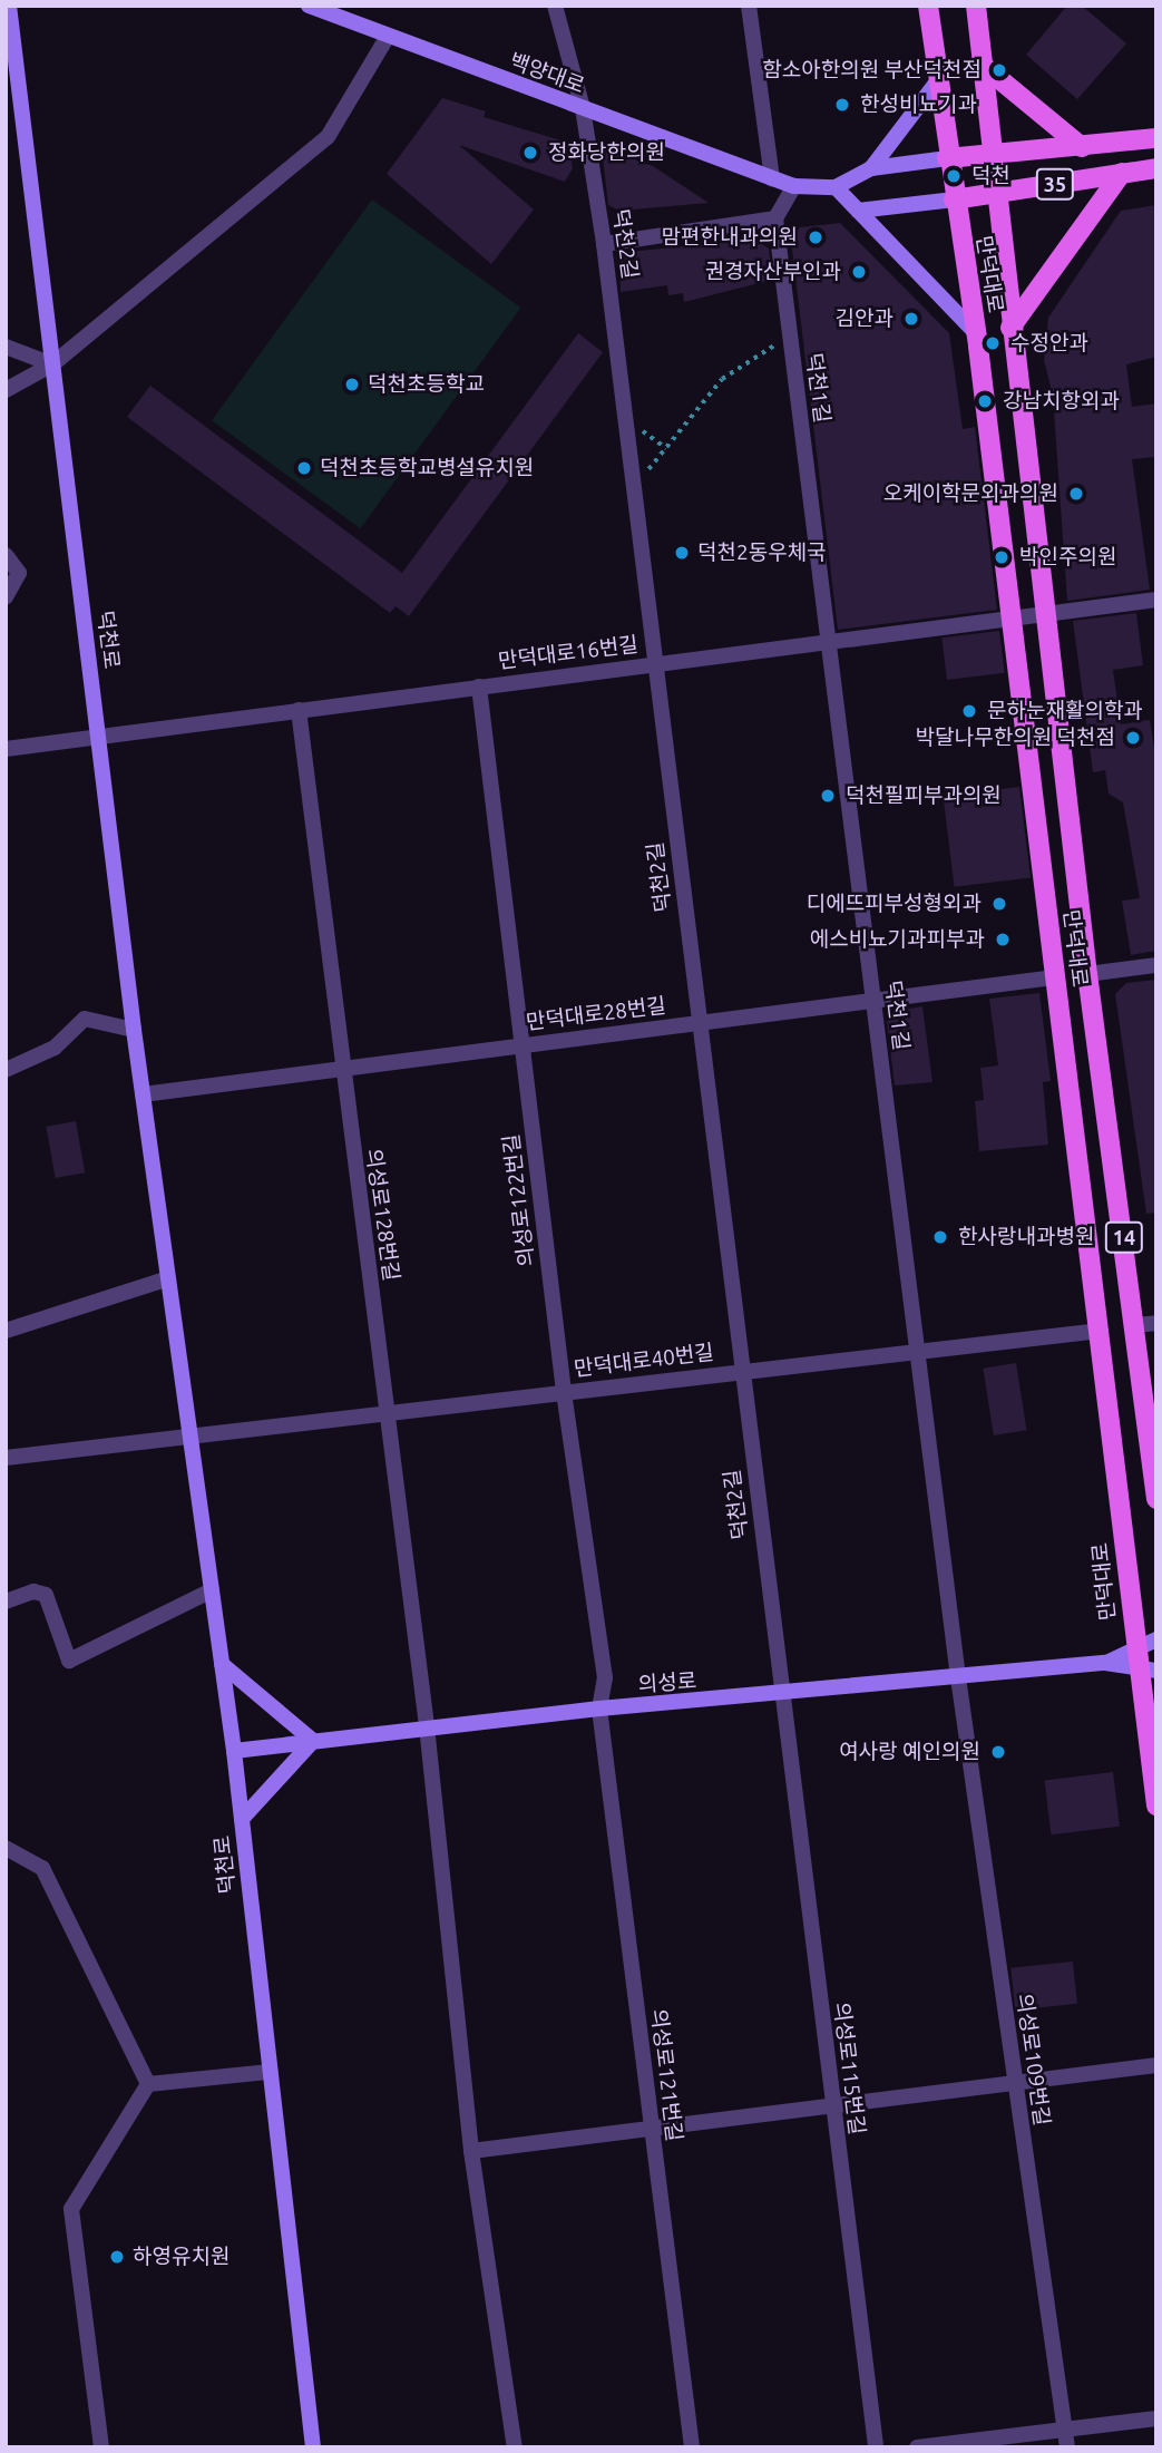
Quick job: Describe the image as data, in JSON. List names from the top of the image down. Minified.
{"streets":{"main road":["백양대로","35","만덕대로","덕천로","14","의성로"],"street":["덕천2길","덕천1길","만덕대로16번길","만덕대로28번길","의성로122번길","의성로128번길","만덕대로40번길","의성로109번길","의성로115번길","의성로121번길"]},"crossings":[["백양대로","덕천2길"],["백양대로","만덕대로"],["35","만덕대로"],["덕천2길","만덕대로16번길"],["덕천2길","만덕대로28번길"],["덕천2길","만덕대로40번길"],["덕천2길","의성로"],["덕천2길","의성로115번길"],["만덕대로","만덕대로16번길"],["만덕대로","만덕대로28번길"],["만덕대로","만덕대로40번길"],["만덕대로","의성로"],["덕천1길","만덕대로16번길"],["덕천1길","만덕대로28번길"],["덕천1길","만덕대로40번길"],["덕천1길","의성로"],["덕천1길","의성로109번길"],["덕천로","만덕대로16번길"],["덕천로","만덕대로28번길"],["덕천로","만덕대로40번길"],["덕천로","의성로"],["만덕대로16번길","의성로122번길"],["만덕대로16번길","의성로128번길"],["만덕대로28번길","의성로122번길"],["만덕대로28번길","의성로128번길"],["의성로122번길","만덕대로40번길"],["의성로122번길","의성로"],["의성로122번길","의성로121번길"],["의성로128번길","만덕대로40번길"],["의성로128번길","의성로"],["의성로","의성로109번길"],["의성로","의성로115번길"],["의성로","의성로121번길"]],"places":["함소아한의원 부산덕천점","한성비뇨기과","정화당한의원","덕천","맘편한내과의원","권경자산부인과","김안과","수정안과","덕천초등학교","강남치항외과","덕천초등학교병설유치원","오케이학문외과의원","덕천2동우체국","박인주의원","문하눈재활의학과","박달나무한의원 덕천점","덕천필피부과의원","디에뜨피부성형외과","에스비뇨기과피부과","한사랑내과병원","여사랑 예인의원","하영유치원"]}
